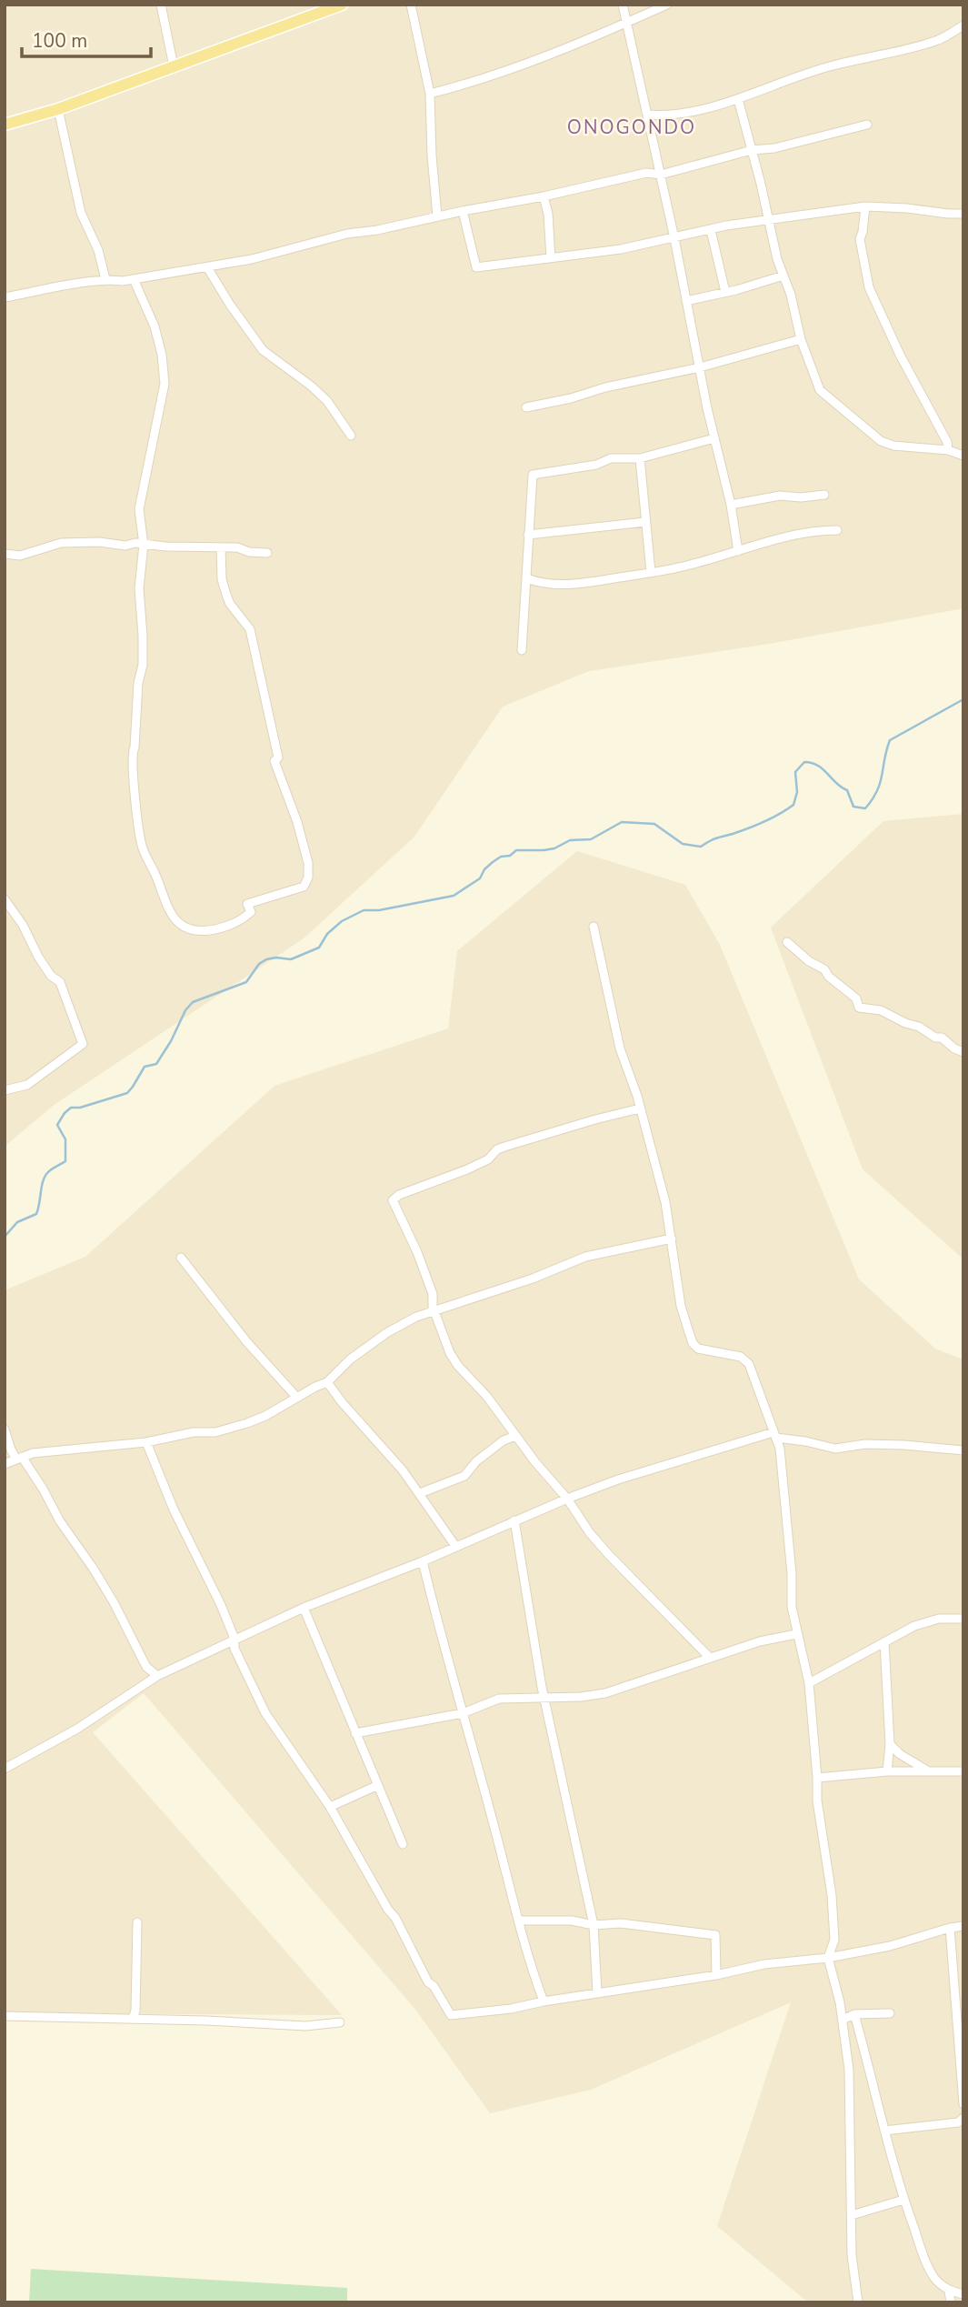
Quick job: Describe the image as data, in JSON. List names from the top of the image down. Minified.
{"districts":["ONOGONDO"],"scale_bar":"100 m"}
